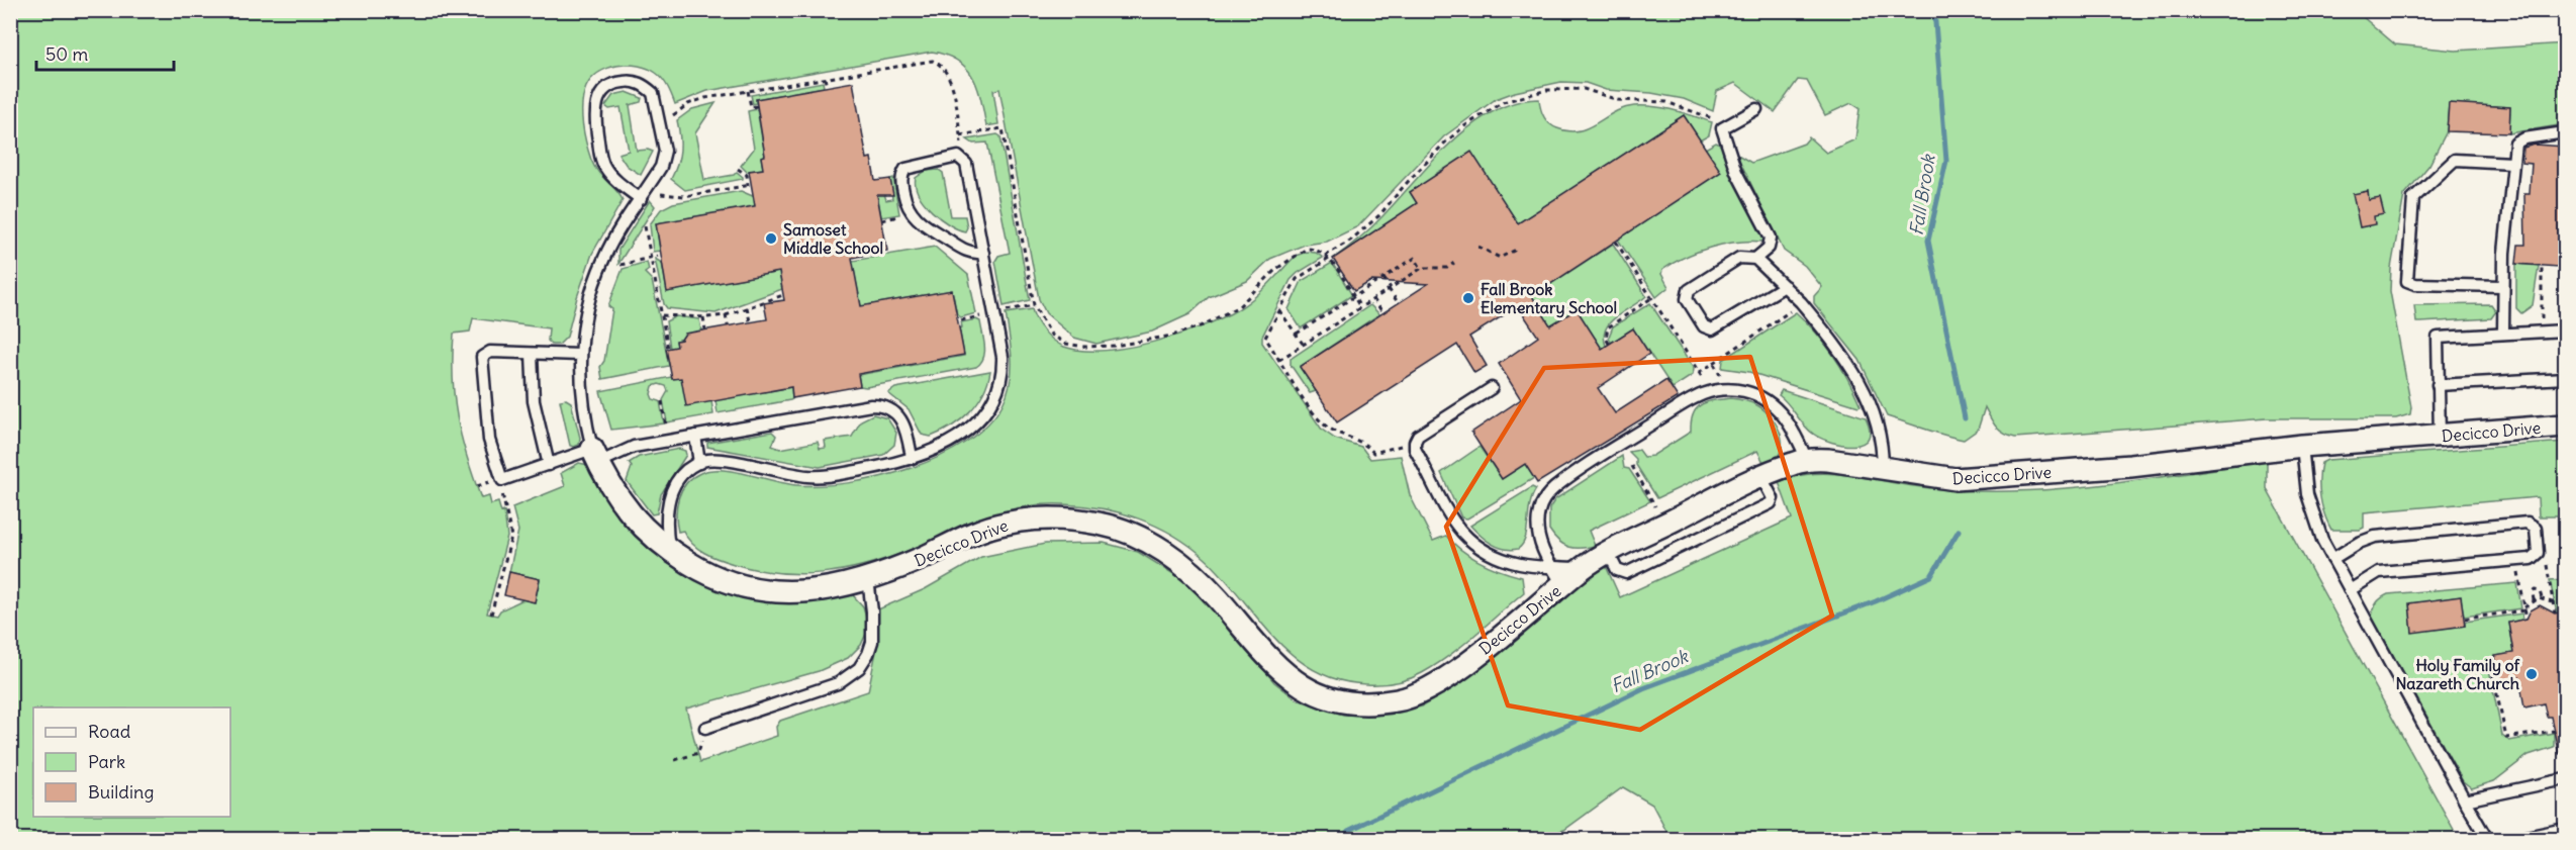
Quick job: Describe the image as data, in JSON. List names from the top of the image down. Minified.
{"streets":{"street":["Decicco Drive"]},"water":["Fall Brook"],"places":["Samoset Middle School","Fall Brook Elementary School","Holy Family of Nazareth Church"],"legend":["Road","Park","Building"],"scale_bar":"50 m"}
